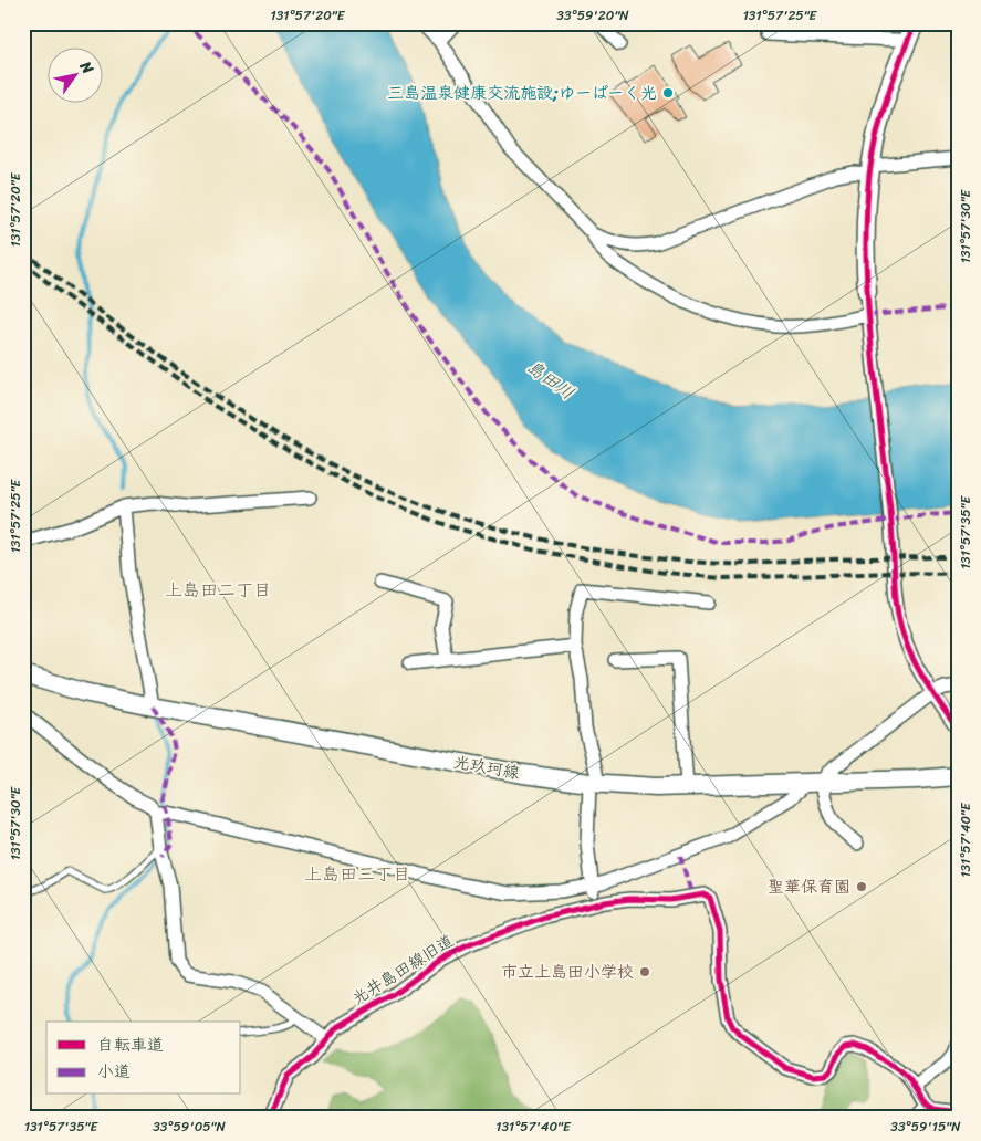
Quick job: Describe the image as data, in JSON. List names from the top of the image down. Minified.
{"streets":{"main road":["光玖珂線"],"street":["光井島田線旧道"]},"districts":["上島田二丁目","上島田三丁目"],"water":["島田川"],"places":["三島温泉健康交流施設;ゆーぱーく光","聖華保育園","市立上島田小学校"],"legend":["自転車道","小道"],"north":"top right","coordinates":["131°57'20\"E","33°59'20\"N","131°57'25\"E","131°57'30\"E","131°57'35\"E","131°57'40\"E","33°59'05\"N","33°59'15\"N"]}
